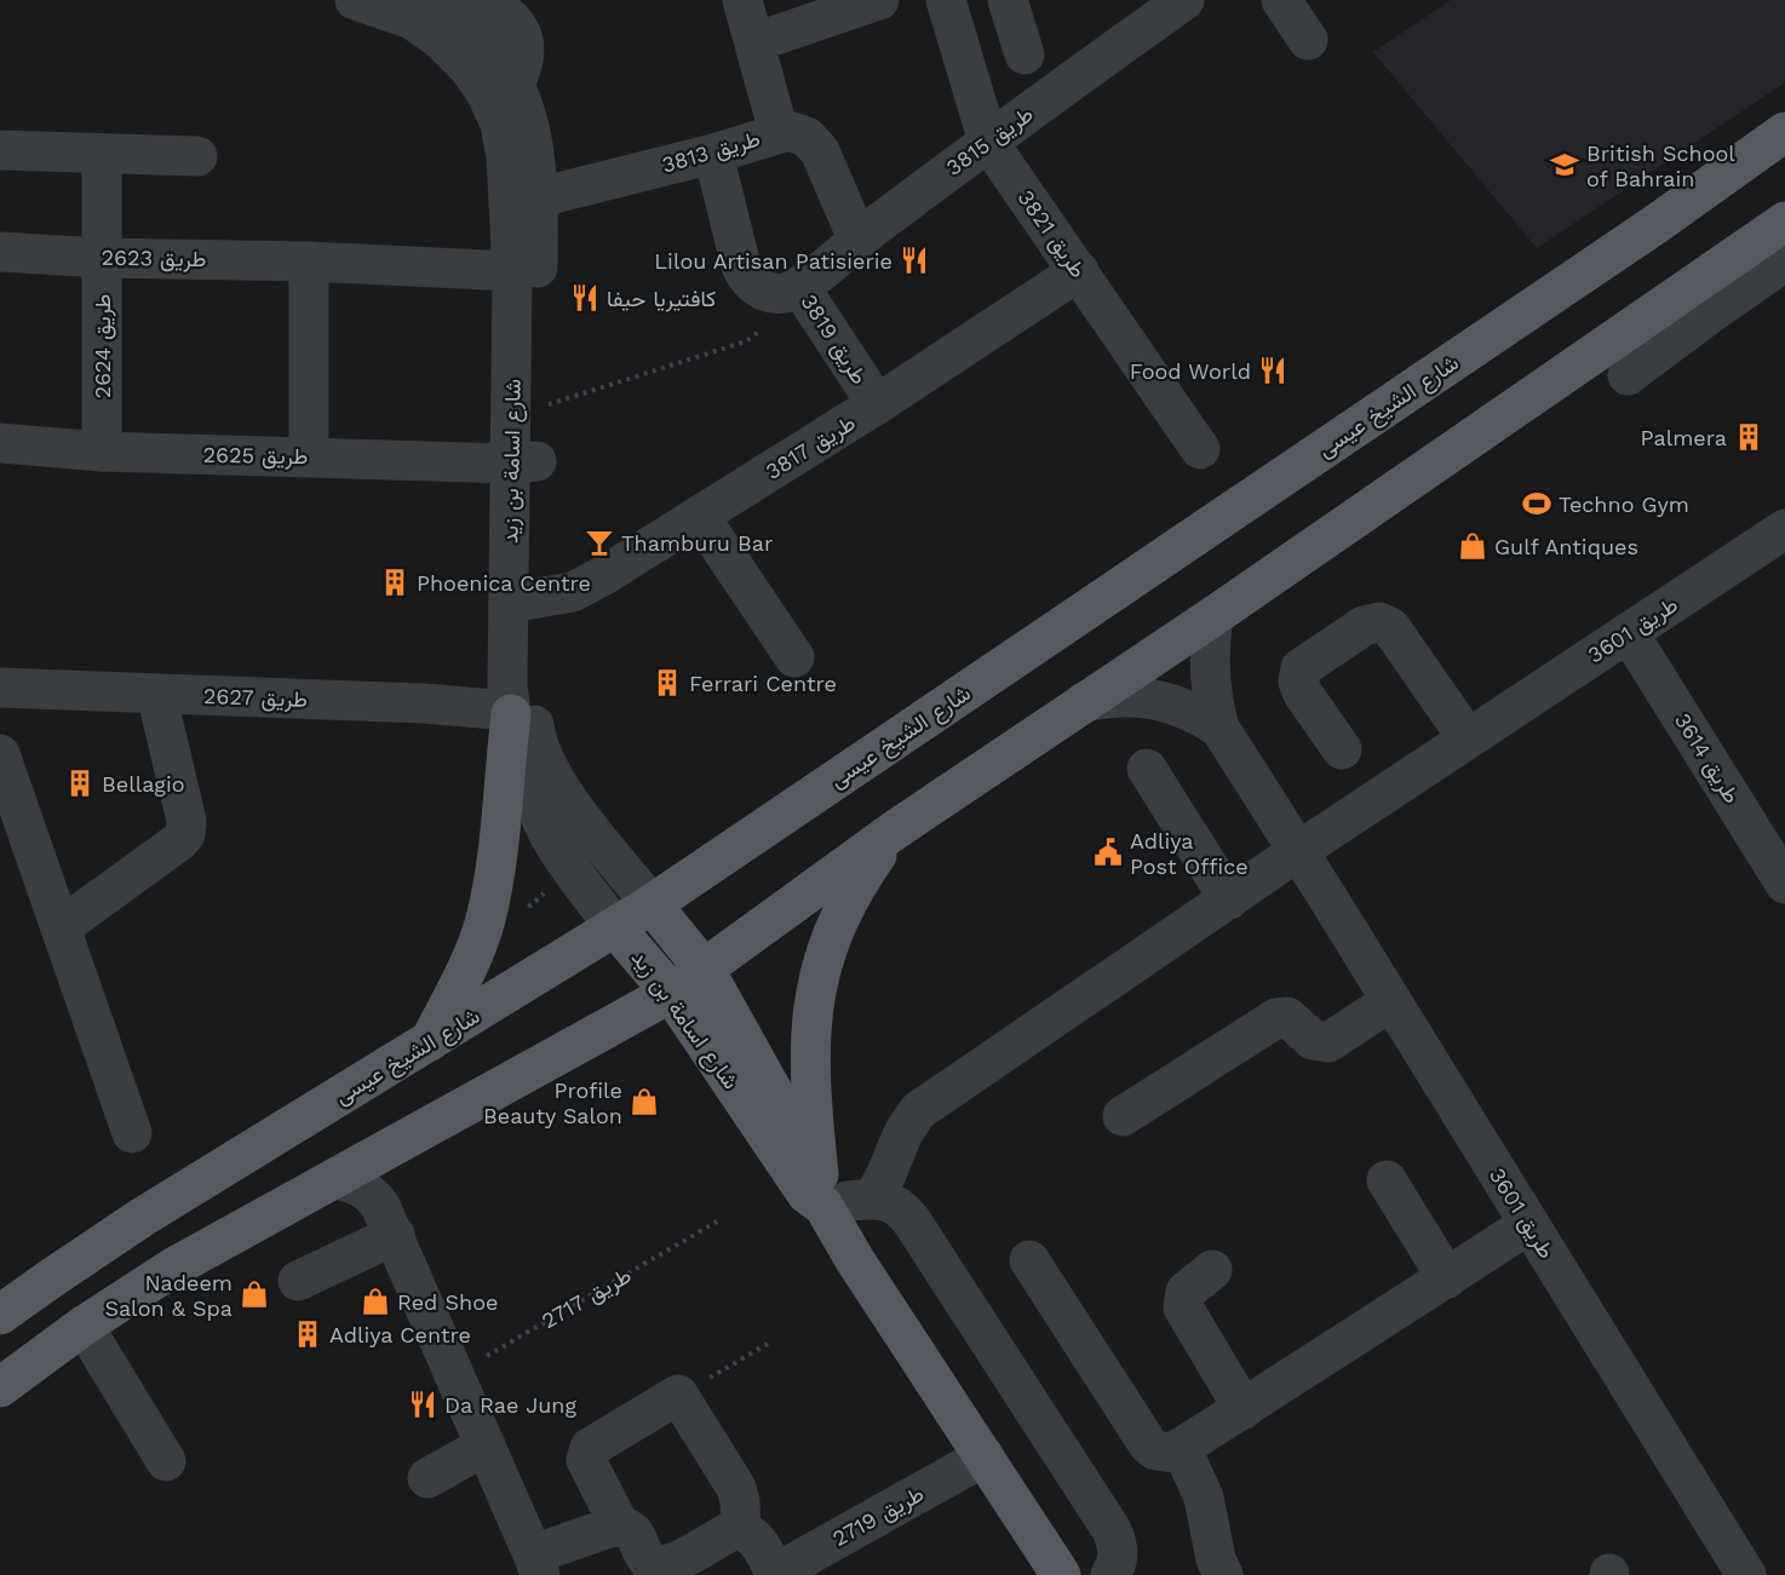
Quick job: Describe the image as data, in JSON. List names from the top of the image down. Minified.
{"streets":{"main road":["شارع الشيخ عيسى","شارع اسامة بن زيد"],"street":["طريق 3815","طريق 3813","طريق 3821","طريق 2623","طريق 3819","طريق 2624","طريق 3817","طريق 2625","طريق 3601","طريق 2627","طريق 3614","طريق 2719"],"path":["طريق 2717"]},"crossings":[["طريق 3815","طريق 3813"],["طريق 3815","طريق 3821"],["طريق 3815","طريق 3819"],["طريق 3813","طريق 3819"],["طريق 3813","شارع اسامة بن زيد"],["طريق 3821","طريق 3817"],["طريق 2623","طريق 2624"],["طريق 2623","شارع اسامة بن زيد"],["طريق 3819","طريق 3817"],["طريق 2624","طريق 2625"],["شارع الشيخ عيسى","شارع اسامة بن زيد"],["طريق 3817","شارع اسامة بن زيد"],["طريق 2625","شارع اسامة بن زيد"],["شارع اسامة بن زيد","طريق 2627"],["شارع اسامة بن زيد","طريق 2719"],["طريق 3601","طريق 3614"]],"places":{"school or university":["British School of Bahrain"],"restaurant":["Lilou Artisan Patisierie","كافتيريا حيفا","Food World","Da Rae Jung"],"building":["Palmera","Phoenica Centre","Ferrari Centre","Bellagio","Adliya Centre"],"sports":["Techno Gym"],"bar":["Thamburu Bar"],"shop":["Gulf Antiques","Profile Beauty Salon","Nadeem Salon & Spa","Red Shoe"],"public building":["Adliya Post Office"]}}
